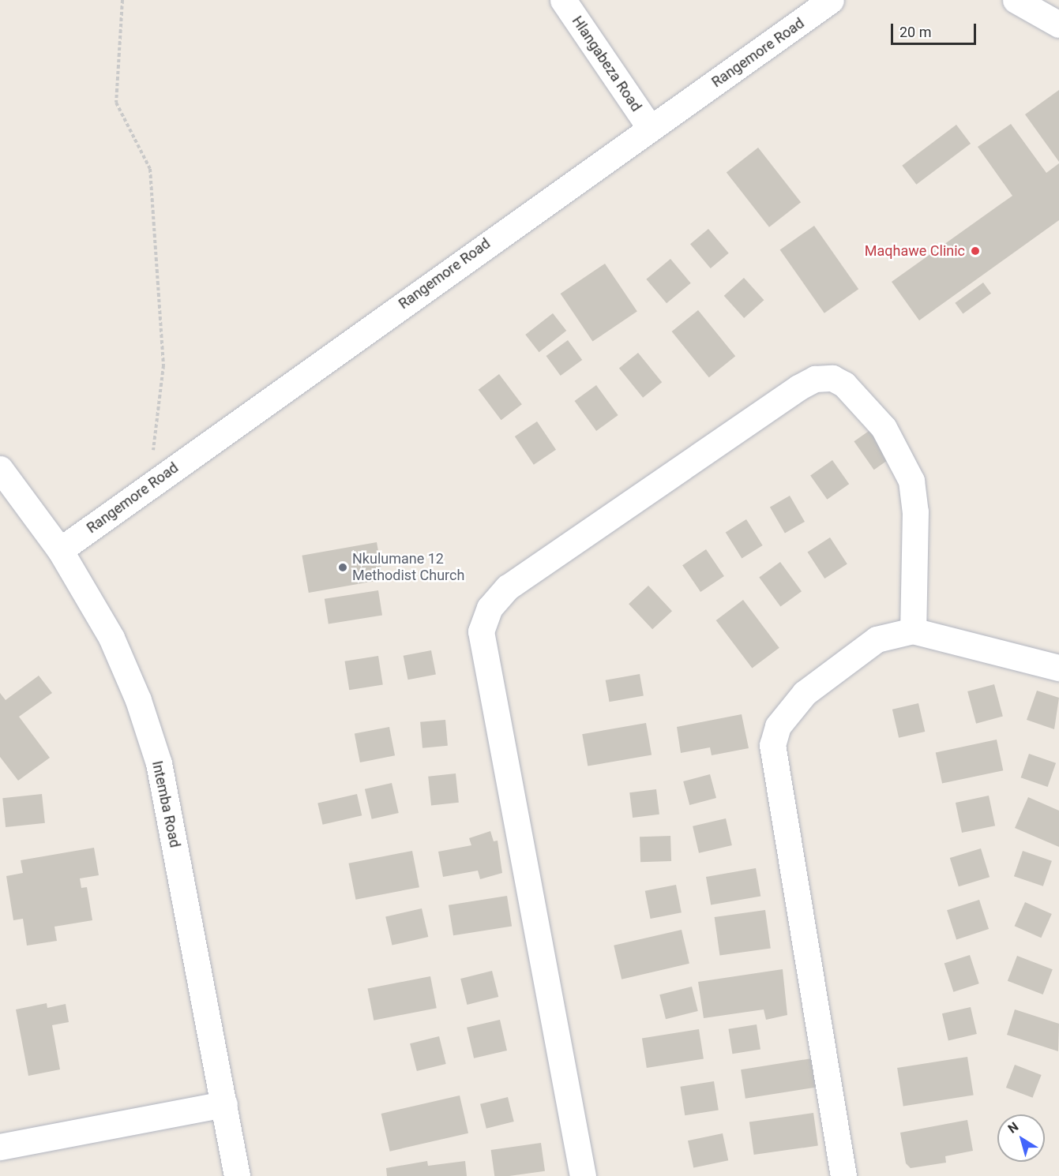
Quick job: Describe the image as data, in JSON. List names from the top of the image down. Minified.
{"streets":{"street":["Rangemore Road","Hlangabeza Road","Intemba Road"]},"crossings":[["Rangemore Road","Hlangabeza Road"],["Rangemore Road","Intemba Road"]],"places":["Maqhawe Clinic","Nkulumane 12 Methodist Church"],"scale_bar":"20 m","north":"top left"}
